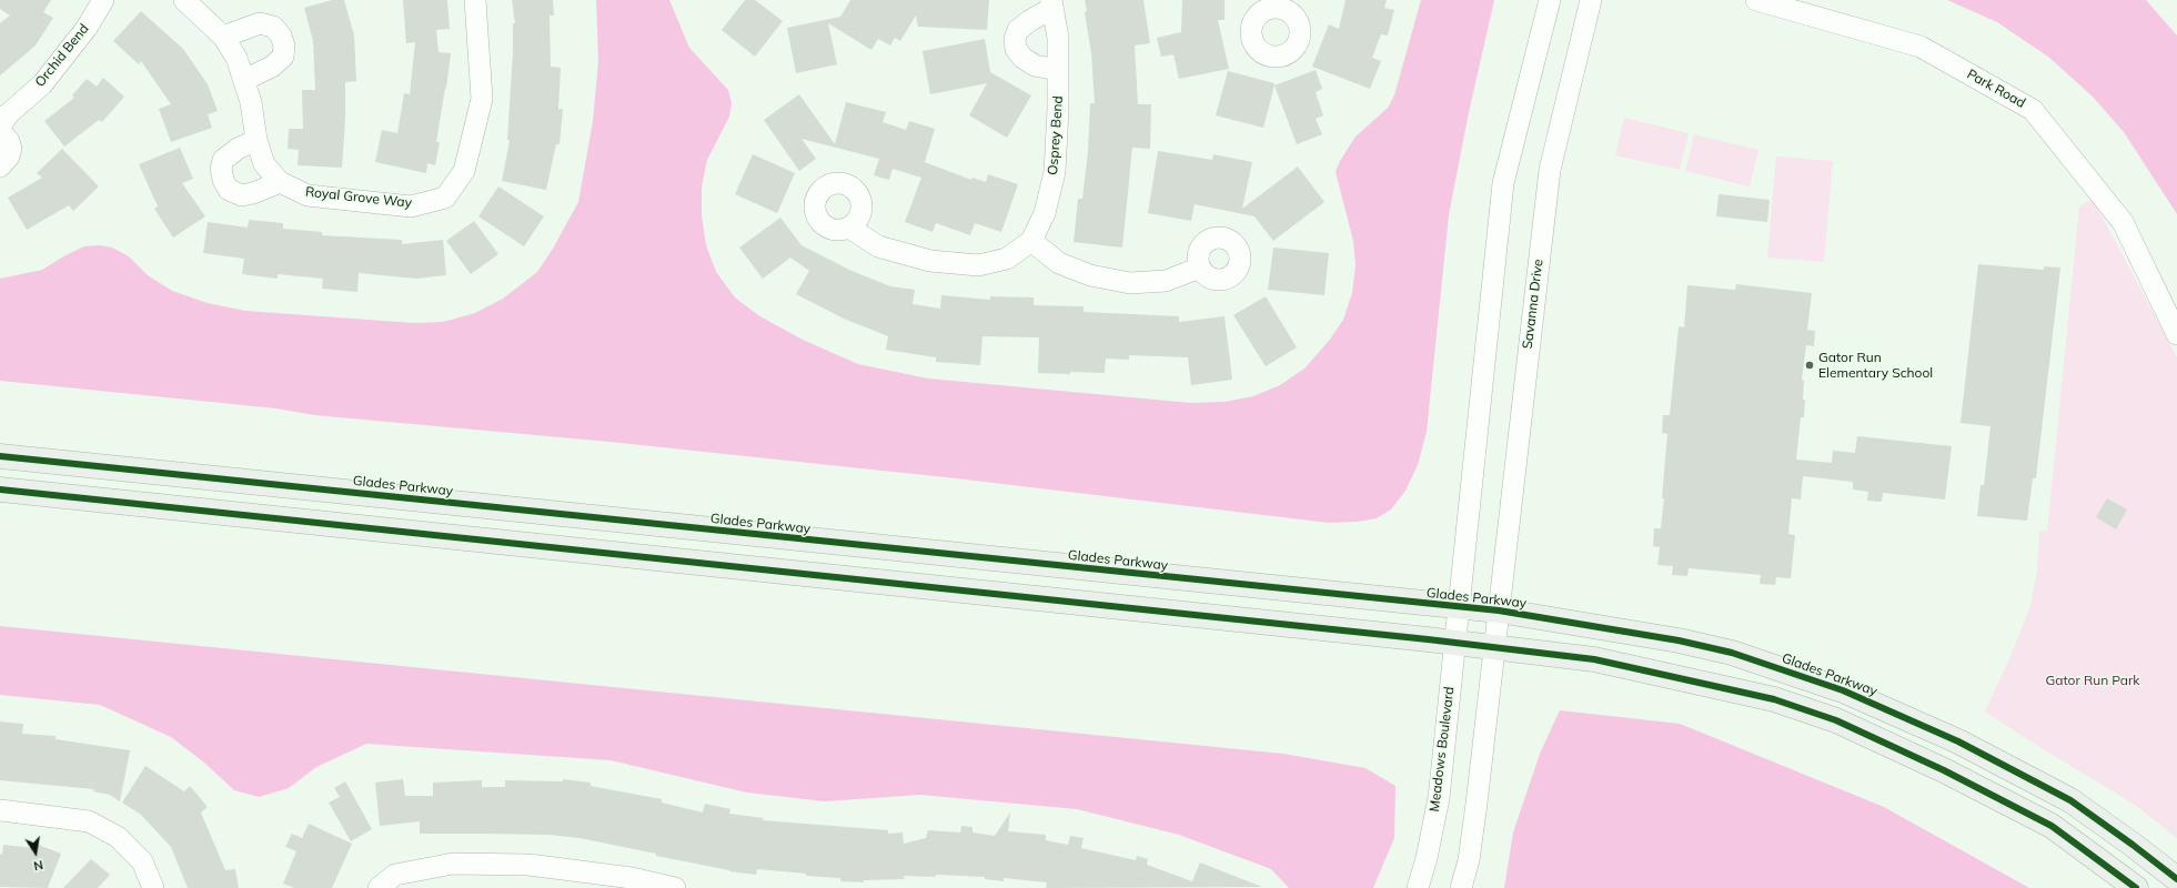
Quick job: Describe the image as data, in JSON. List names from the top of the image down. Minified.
{"streets":{"main road":["Glades Parkway"],"street":["Orchid Bend","Park Road","Osprey Bend","Royal Grove Way","Savanna Drive","Meadows Boulevard"]},"crossings":[["Savanna Drive","Glades Parkway"],["Glades Parkway","Meadows Boulevard"]],"parks":["Gator Run Park"],"places":["Gator Run Elementary School"],"north":"bottom"}
